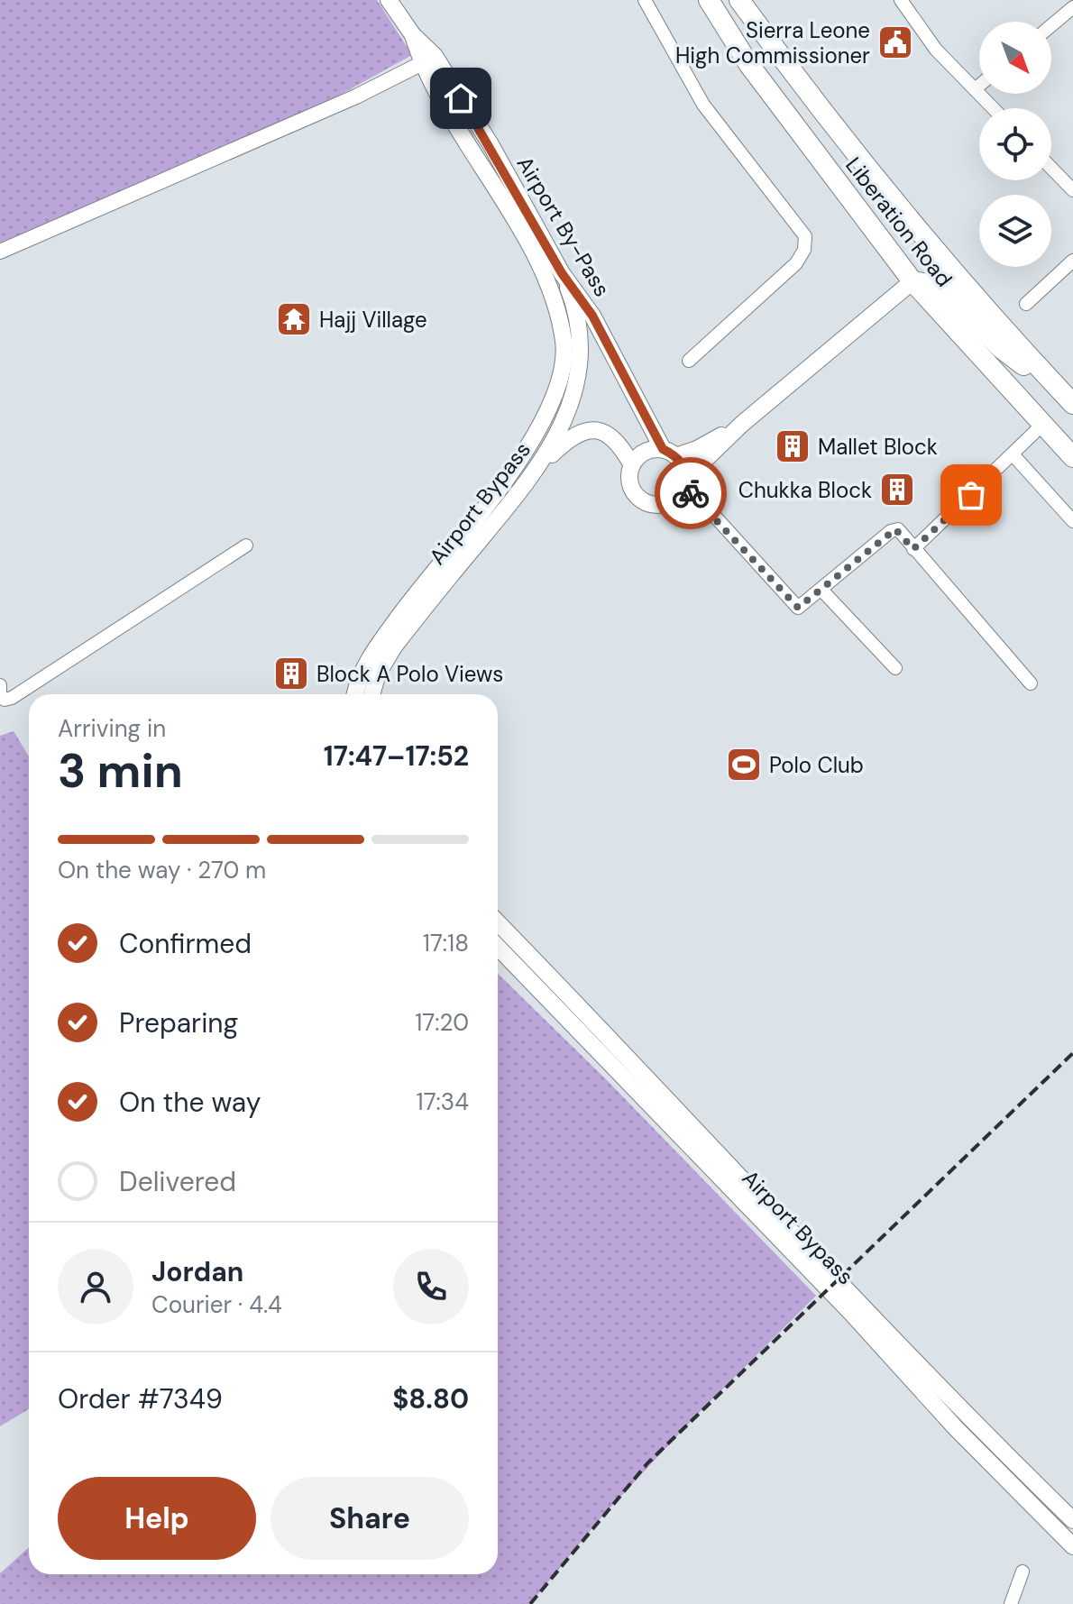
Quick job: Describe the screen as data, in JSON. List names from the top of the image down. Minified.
{"streets":{"highway":["Liberation Road"],"main road":["Airport By-Pass","Airport Bypass"]},"crossings":[["Airport By-Pass","Airport Bypass"]],"places":{"public building":["Sierra Leone High Commissioner"],"temple":["Hajj Village"],"building":["Mallet Block","Chukka Block","Block A Polo Views"],"sports":["Polo Club"]},"north":"bottom right","page":{"heading":["3 min","Arriving in","17:47–17:52"],"panel":["Jordan","Courier · 4.4","Order #7349","$8.80"],"bar":"On the way · 270 m","list":[["Confirmed","17:18"],["Preparing","17:20"],["On the way","17:34"],"Delivered"],"buttons":["Help","Share"]}}
